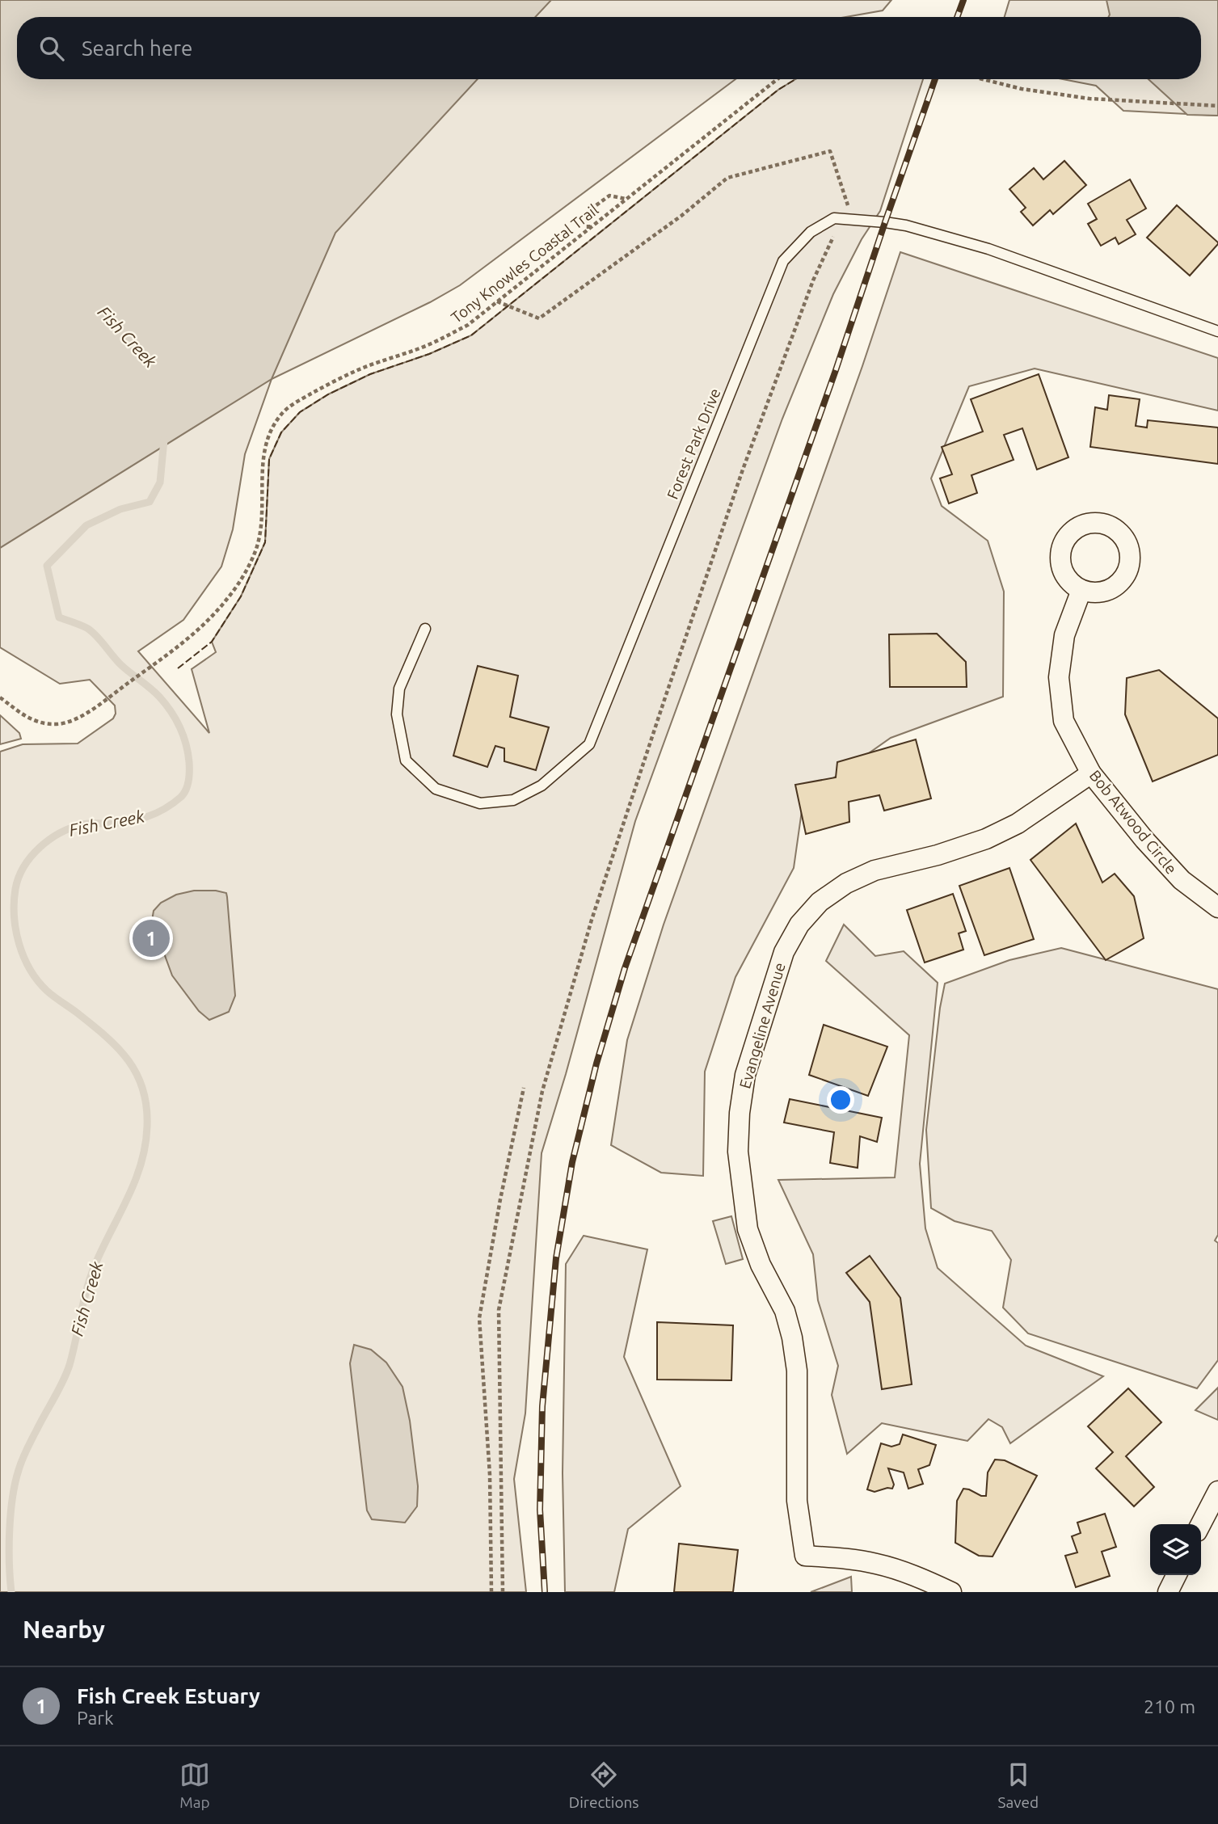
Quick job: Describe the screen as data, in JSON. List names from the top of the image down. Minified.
{"streets":{"street":["Bob Atwood Circle","Evangeline Avenue"],"lane":["Forest Park Drive"],"path":["Tony Knowles Coastal Trail"]},"crossings":[["Bob Atwood Circle","Evangeline Avenue"]],"water":["Fish Creek"],"page":{"search":"Search here","pins":"1","heading":"Nearby","list":[{"mark":"1","name":"Fish Creek Estuary","note":"Park","value":"210 m"}],"nav":["Map","Directions","Saved"]}}
